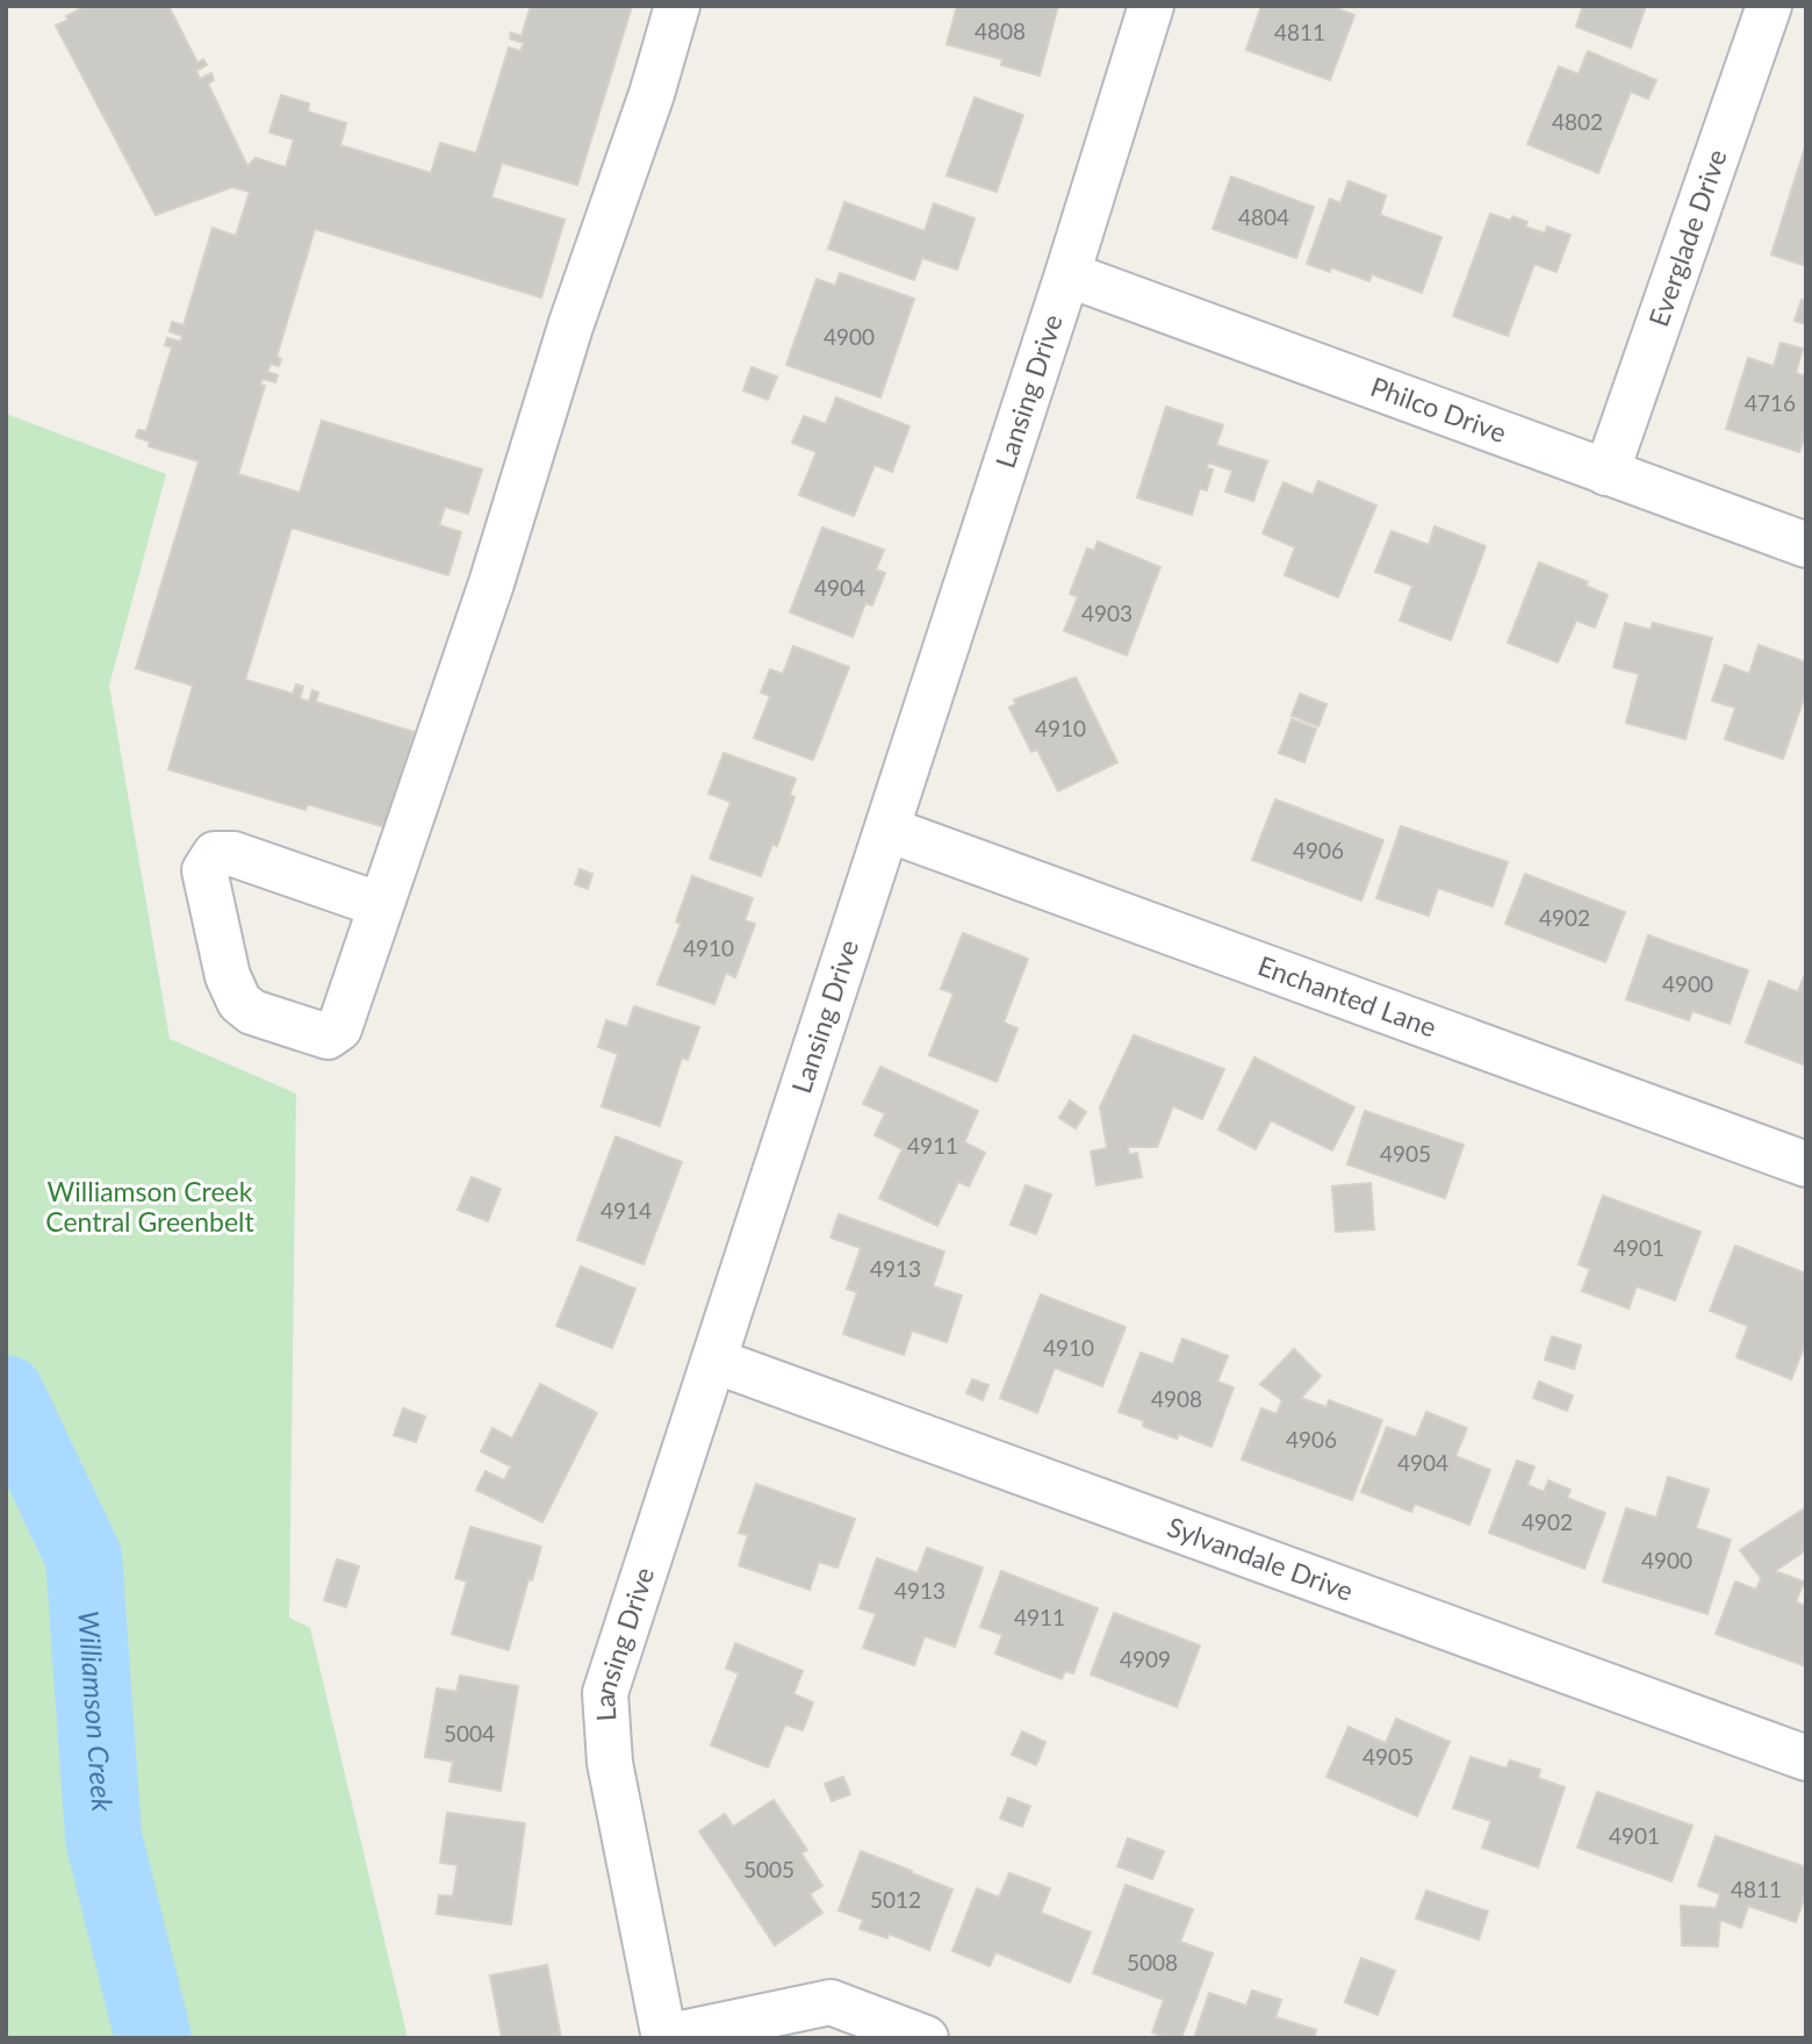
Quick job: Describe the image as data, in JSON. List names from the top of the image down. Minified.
{"streets":{"street":["Everglade Drive","Lansing Drive","Philco Drive","Enchanted Lane","Sylvandale Drive"]},"crossings":[["Everglade Drive","Philco Drive"],["Lansing Drive","Philco Drive"],["Lansing Drive","Enchanted Lane"],["Lansing Drive","Sylvandale Drive"]],"water":["Williamson Creek"],"parks":["Williamson Creek Central Greenbelt"],"house_numbers":["4808","4811","4802","4804","4900","4716","4904","4903","4910","4906","4902","4910","4900","4911","4905","4914","4901","4913","4910","4908","4906","4904","4902","4900","4913","4911","4909","5004","4905","4901","5005","4811","5012","5008"]}
